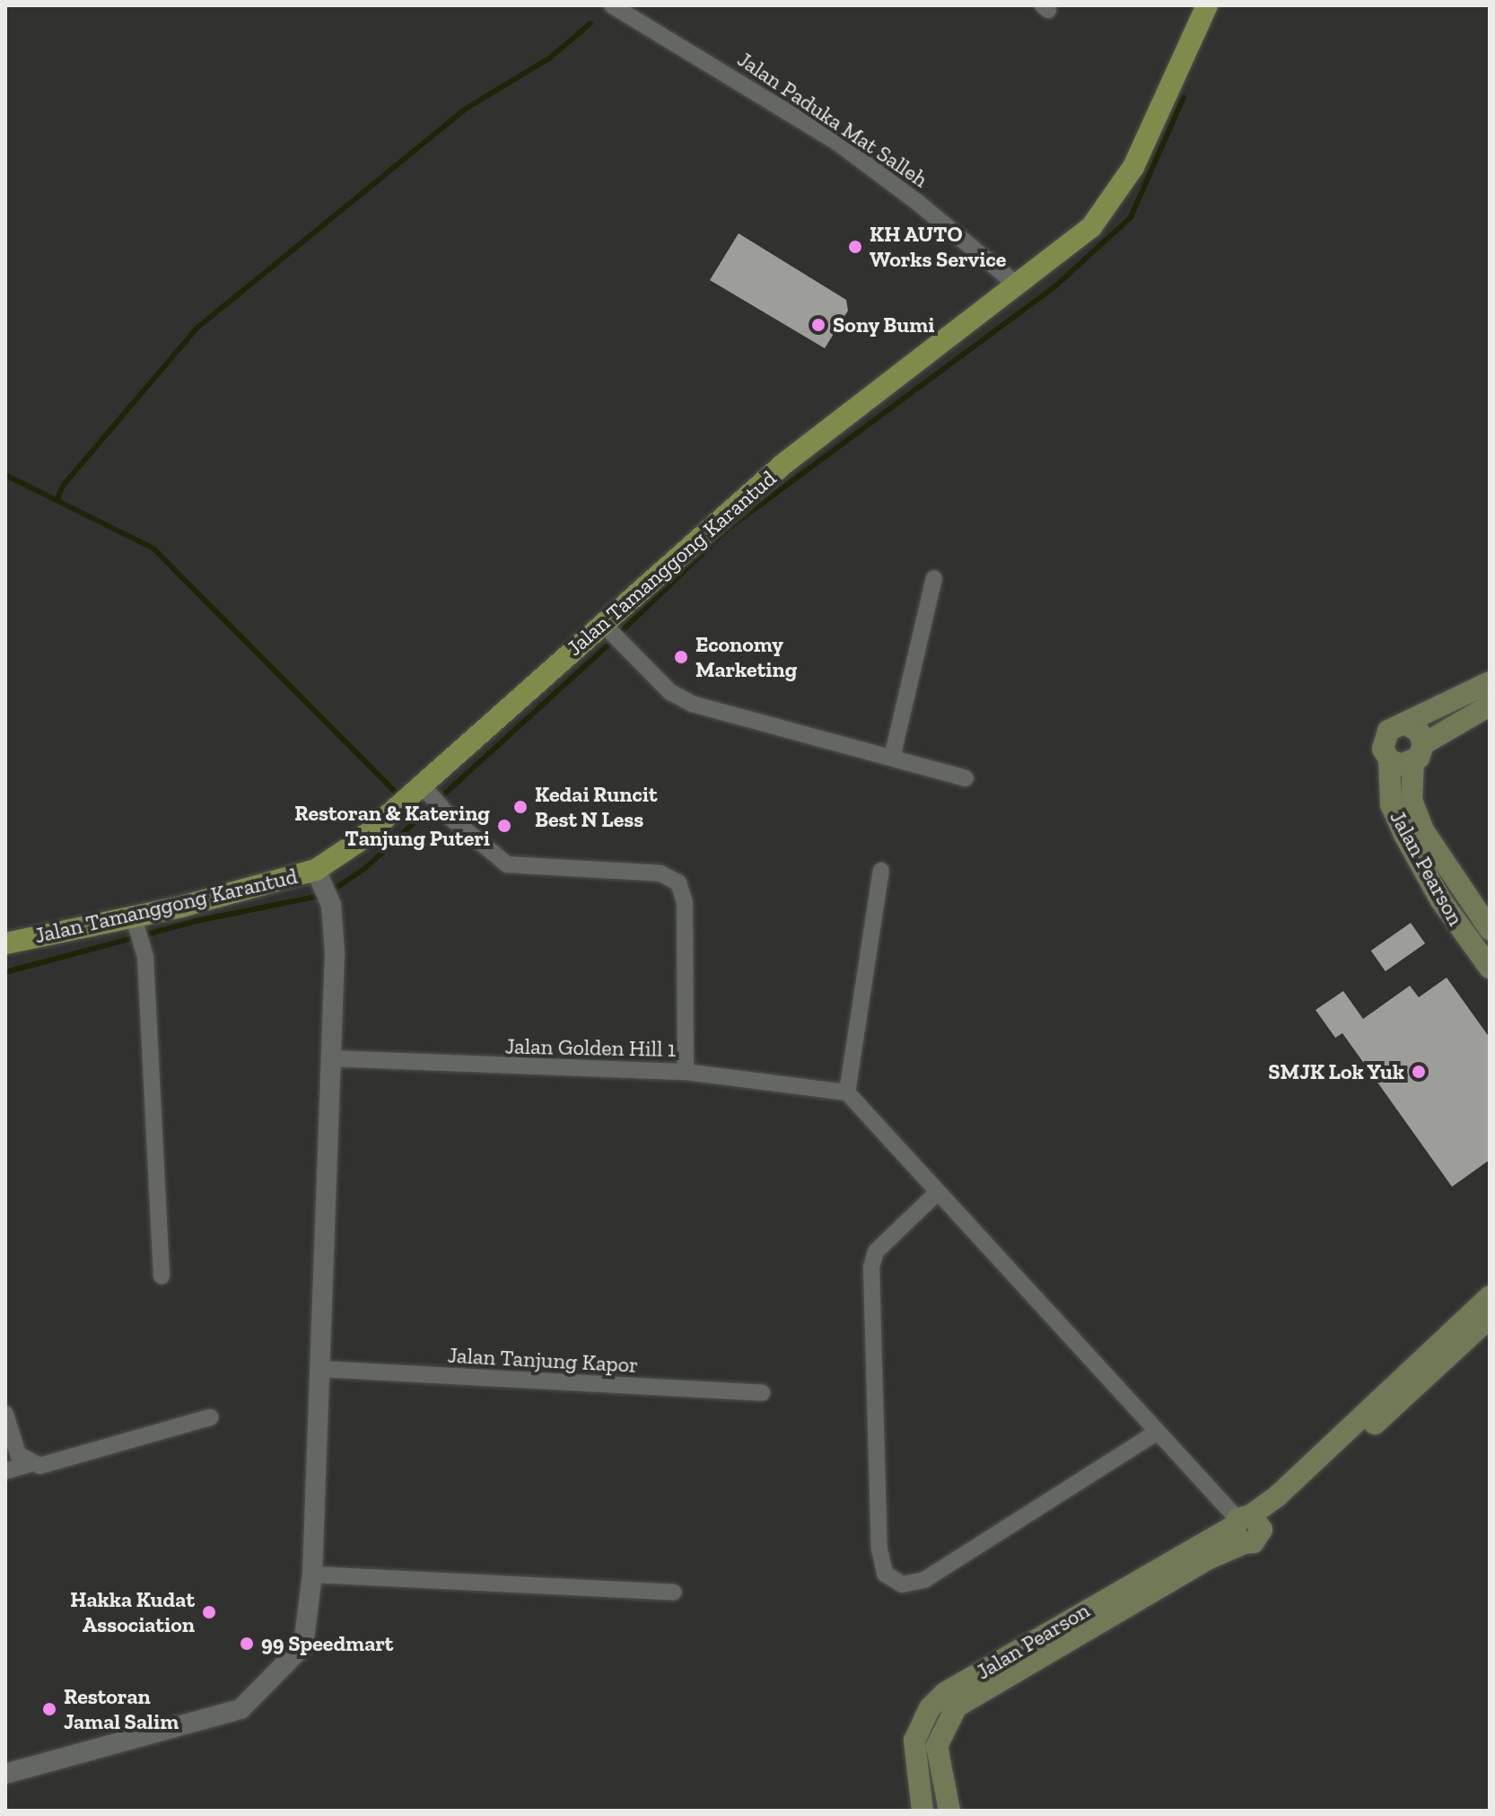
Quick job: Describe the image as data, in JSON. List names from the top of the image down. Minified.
{"streets":{"main road":["Jalan Tamanggong Karantud","Jalan Pearson"],"street":["Jalan Paduka Mat Salleh","Jalan Golden Hill 1","Jalan Tanjung Kapor"]},"crossings":[["Jalan Paduka Mat Salleh","Jalan Tamanggong Karantud"]],"places":["KH AUTO Works Service","Sony Bumi","Economy Marketing","Kedai Runcit Best N Less","Restoran & Katering Tanjung Puteri","SMJK Lok Yuk","Hakka Kudat Association","99 Speedmart","Restoran Jamal Salim"]}
